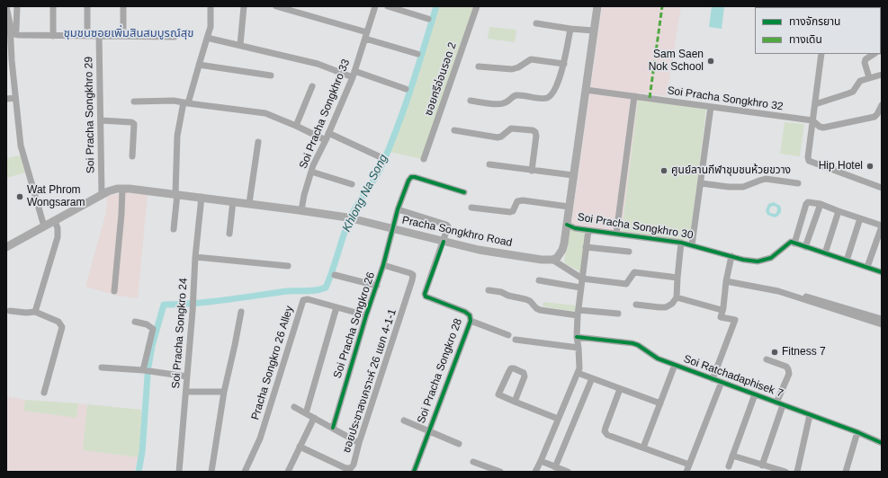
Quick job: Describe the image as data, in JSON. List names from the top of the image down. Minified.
{"streets":{"main road":["Pracha Songkhro Road"],"street":["ซอยศรีอ่อนรอด 2","Soi Pracha Songkhro 32","Soi Pracha Songkhro 33","Soi Pracha Songkhro 29","Soi Pracha Songkhro 30","Soi Pracha Songkro 26","Soi Pracha Songkro 24","Pracha Songkro 26 Alley","Soi Pracha Songkro 28","Soi Ratchadaphisek 7","ซอยประชาสงเคราะห์ 26 แยก 4-1-1"]},"crossings":[["Soi Pracha Songkhro 33","Pracha Songkhro Road"],["Soi Pracha Songkhro 29","Pracha Songkhro Road"],["Pracha Songkhro Road","Soi Pracha Songkro 26"],["Pracha Songkhro Road","Soi Pracha Songkro 24"],["Pracha Songkhro Road","Soi Pracha Songkro 28"],["Soi Pracha Songkro 26","Pracha Songkro 26 Alley"],["Soi Pracha Songkro 26","ซอยประชาสงเคราะห์ 26 แยก 4-1-1"]],"districts":["ชุมชนซอยเพิ่มสินสมบูรณ์สุข"],"water":["Khlong Na Song"],"places":["Sam Saen Nok School","Hip Hotel","ศูนย์ลานกีฬาชุมชนห้วยขวาง","Wat Phrom Wongsaram","Fitness 7"],"legend":["ทางจักรยาน","ทางเดิน"]}
